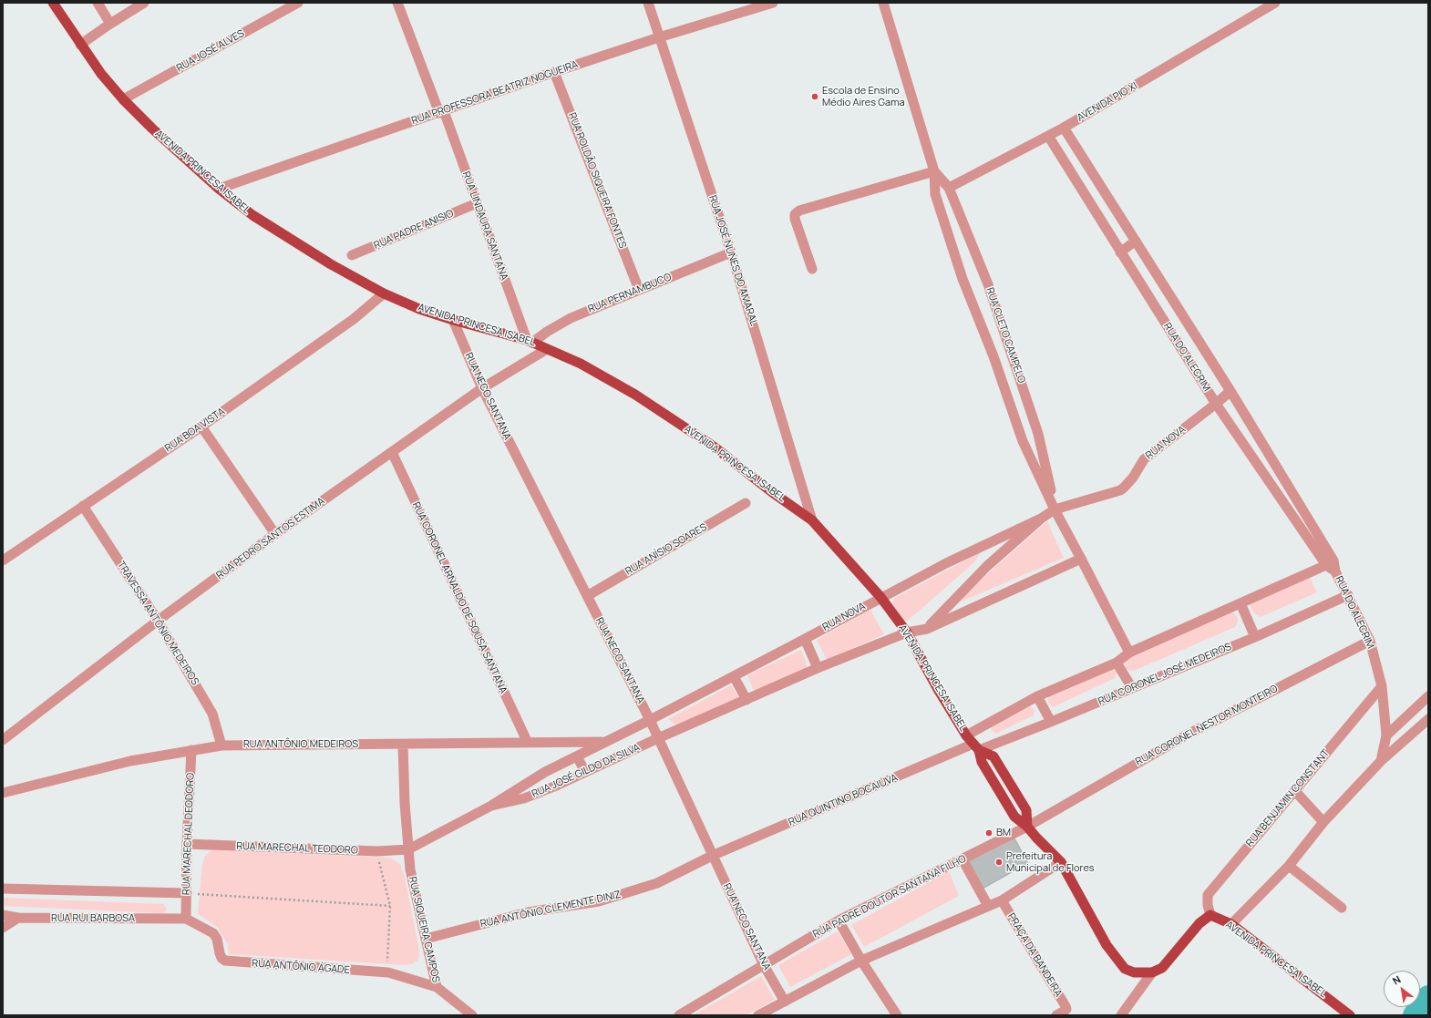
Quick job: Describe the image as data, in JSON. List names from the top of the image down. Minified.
{"streets":{"main road":["AVENIDA PRINCESA ISABEL"],"street":["RUA JOSÉ ALVES","RUA PROFESSORA BEATRIZ NOGUEIRA","AVENIDA PIO XI","RUA ROLDÃO SIQUEIRA FONTES","RUA LINDAURA SANTANA","RUA PADRE ANISIO","RUA JOSÉ NUNES DO AMARAL","RUA PERNAMBUCO","RUA CLETO CAMPELO","RUA DO ALECRIM","RUA NECO SANTANA","RUA BOA VISTA","RUA NOVA","RUA PEDRO SANTOS ESTIMA","RUA ANÍSIO SOARES","RUA CORONEL ARNALDO DE SOUSA SANTANA","TRAVESSA ANTÔNIO MEDEIROS","RUA CORONEL JOSÉ MEDEIROS","RUA CORONEL NESTOR MONTEIRO","RUA ANTÔNIO MEDEIROS","RUA JOSÉ GILDO DA SILVA","RUA BENJAMIN CONSTANT","RUA QUINTINO BOCAIUVA","RUA MARECHAL DEODORO","RUA MARECHAL TEODORO","RUA PADRE DOUTOR SANTANA FILHO","RUA ANTÔNIO CLEMENTE DINIZ","RUA RUI BARBOSA","RUA SIQUEIRA CAMPOS","PRAÇA DA BANDEIRA","RUA ANTÔNIO ÁGADE"]},"crossings":[["RUA JOSÉ ALVES","AVENIDA PRINCESA ISABEL"],["RUA PROFESSORA BEATRIZ NOGUEIRA","AVENIDA PRINCESA ISABEL"],["RUA PROFESSORA BEATRIZ NOGUEIRA","RUA ROLDÃO SIQUEIRA FONTES"],["RUA PROFESSORA BEATRIZ NOGUEIRA","RUA LINDAURA SANTANA"],["RUA PROFESSORA BEATRIZ NOGUEIRA","RUA JOSÉ NUNES DO AMARAL"],["AVENIDA PIO XI","RUA CLETO CAMPELO"],["AVENIDA PIO XI","RUA DO ALECRIM"],["AVENIDA PRINCESA ISABEL","RUA LINDAURA SANTANA"],["AVENIDA PRINCESA ISABEL","RUA JOSÉ NUNES DO AMARAL"],["AVENIDA PRINCESA ISABEL","RUA PERNAMBUCO"],["AVENIDA PRINCESA ISABEL","RUA NECO SANTANA"],["AVENIDA PRINCESA ISABEL","RUA BOA VISTA"],["AVENIDA PRINCESA ISABEL","RUA NOVA"],["AVENIDA PRINCESA ISABEL","RUA PEDRO SANTOS ESTIMA"],["AVENIDA PRINCESA ISABEL","RUA CORONEL JOSÉ MEDEIROS"],["AVENIDA PRINCESA ISABEL","RUA CORONEL NESTOR MONTEIRO"],["AVENIDA PRINCESA ISABEL","RUA BENJAMIN CONSTANT"],["AVENIDA PRINCESA ISABEL","RUA QUINTINO BOCAIUVA"],["AVENIDA PRINCESA ISABEL","RUA PADRE DOUTOR SANTANA FILHO"],["RUA ROLDÃO SIQUEIRA FONTES","RUA PERNAMBUCO"],["RUA LINDAURA SANTANA","RUA PADRE ANISIO"],["RUA LINDAURA SANTANA","RUA PERNAMBUCO"],["RUA JOSÉ NUNES DO AMARAL","RUA PERNAMBUCO"],["RUA CLETO CAMPELO","RUA NOVA"],["RUA DO ALECRIM","RUA NOVA"],["RUA DO ALECRIM","RUA CORONEL JOSÉ MEDEIROS"],["RUA DO ALECRIM","RUA CORONEL NESTOR MONTEIRO"],["RUA DO ALECRIM","RUA BENJAMIN CONSTANT"],["RUA NECO SANTANA","RUA NOVA"],["RUA NECO SANTANA","RUA PEDRO SANTOS ESTIMA"],["RUA NECO SANTANA","RUA ANÍSIO SOARES"],["RUA NECO SANTANA","RUA JOSÉ GILDO DA SILVA"],["RUA NECO SANTANA","RUA QUINTINO BOCAIUVA"],["RUA NECO SANTANA","RUA PADRE DOUTOR SANTANA FILHO"],["RUA NECO SANTANA","RUA ANTÔNIO CLEMENTE DINIZ"],["RUA BOA VISTA","TRAVESSA ANTÔNIO MEDEIROS"],["RUA NOVA","RUA JOSÉ GILDO DA SILVA"],["RUA PEDRO SANTOS ESTIMA","RUA CORONEL ARNALDO DE SOUSA SANTANA"],["RUA PEDRO SANTOS ESTIMA","TRAVESSA ANTÔNIO MEDEIROS"],["RUA CORONEL ARNALDO DE SOUSA SANTANA","RUA ANTÔNIO MEDEIROS"],["TRAVESSA ANTÔNIO MEDEIROS","RUA ANTÔNIO MEDEIROS"],["RUA CORONEL JOSÉ MEDEIROS","RUA QUINTINO BOCAIUVA"],["RUA CORONEL NESTOR MONTEIRO","RUA PADRE DOUTOR SANTANA FILHO"],["RUA ANTÔNIO MEDEIROS","RUA JOSÉ GILDO DA SILVA"],["RUA ANTÔNIO MEDEIROS","RUA MARECHAL DEODORO"],["RUA ANTÔNIO MEDEIROS","RUA SIQUEIRA CAMPOS"],["RUA JOSÉ GILDO DA SILVA","RUA MARECHAL TEODORO"],["RUA JOSÉ GILDO DA SILVA","RUA SIQUEIRA CAMPOS"],["RUA QUINTINO BOCAIUVA","RUA ANTÔNIO CLEMENTE DINIZ"],["RUA MARECHAL DEODORO","RUA MARECHAL TEODORO"],["RUA MARECHAL DEODORO","RUA RUI BARBOSA"],["RUA MARECHAL DEODORO","RUA ANTÔNIO ÁGADE"],["RUA MARECHAL TEODORO","RUA SIQUEIRA CAMPOS"],["RUA ANTÔNIO CLEMENTE DINIZ","RUA SIQUEIRA CAMPOS"],["RUA RUI BARBOSA","RUA ANTÔNIO ÁGADE"],["RUA SIQUEIRA CAMPOS","RUA ANTÔNIO ÁGADE"]],"places":["Escola de Ensino Médio Aires Gama","BM","Prefeitura Municipal de Flores"],"north":"top left"}
